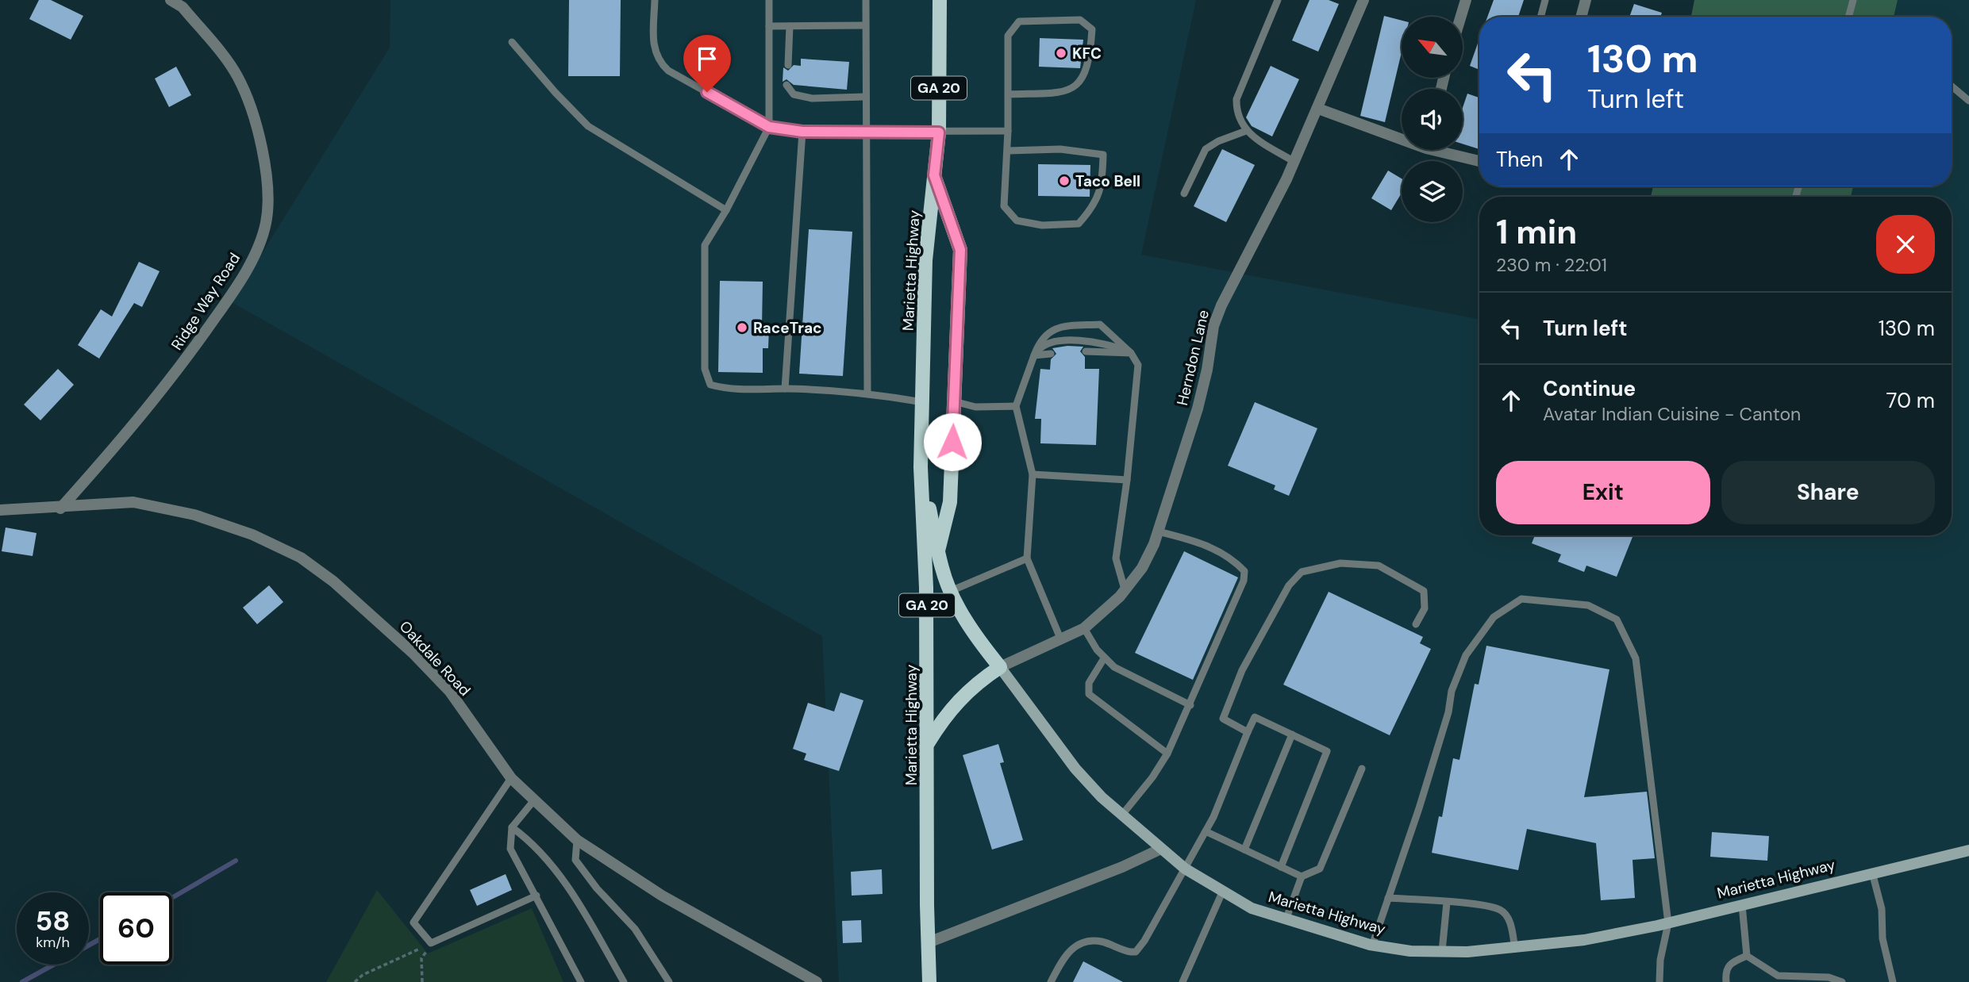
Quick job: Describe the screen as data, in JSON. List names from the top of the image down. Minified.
{"streets":{"main road":["GA 20","Marietta Highway"],"street":["Ridge Way Road","Herndon Lane","Oakdale Road"]},"crossings":[["Marietta Highway","Herndon Lane"],["Ridge Way Road","Oakdale Road"]],"places":["KFC","Taco Bell","RaceTrac"],"north":"top left","page":{"turn":["130 m","Turn left"],"then":"Then","heading":["1 min","230 m · 22:01"],"list":[{"name":"Turn left","value":"130 m"},{"name":"Continue","note":"Avatar Indian Cuisine - Canton","value":"70 m"}],"buttons":["Exit","Share"],"speed":"58 km/h","limit":"60"}}
